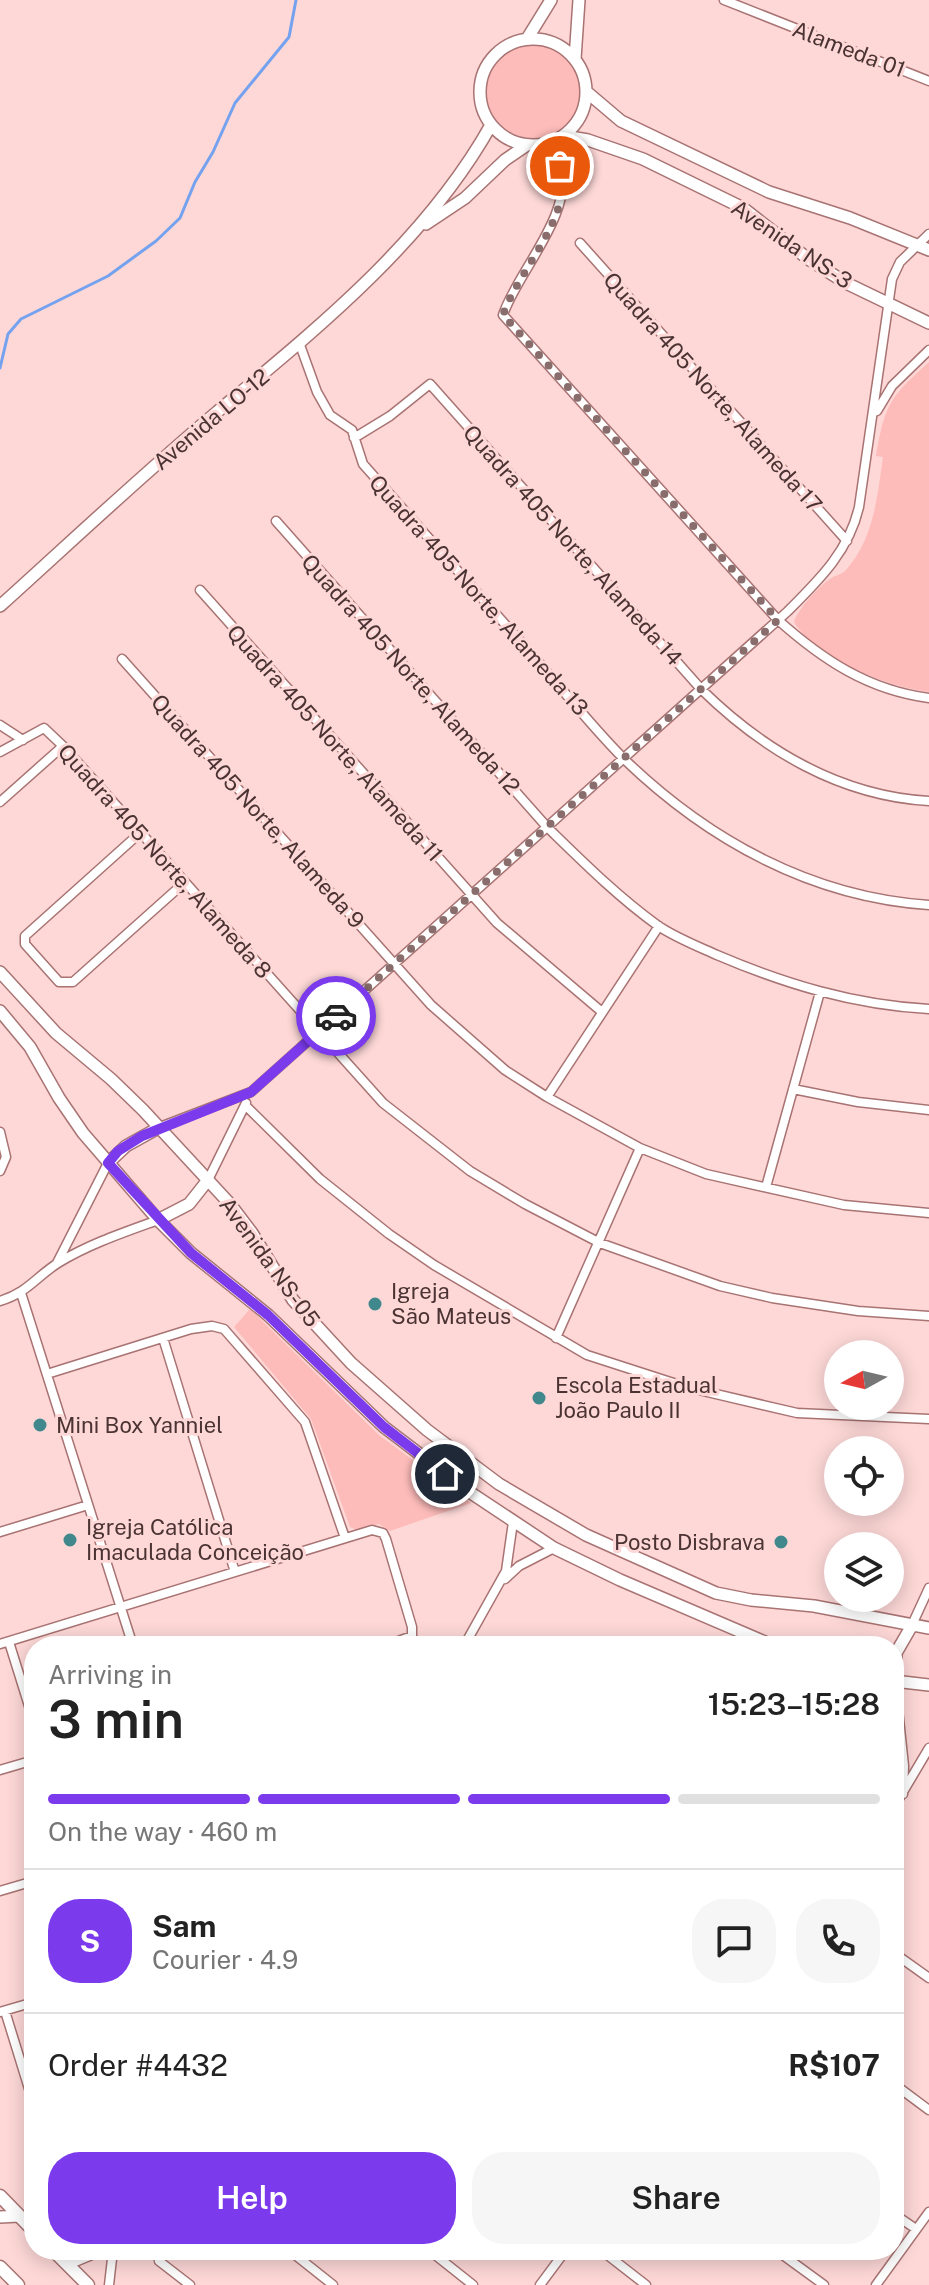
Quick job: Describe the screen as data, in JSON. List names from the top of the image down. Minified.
{"streets":{"street":["Alameda 01","Avenida NS-3","Quadra 405 Norte, Alameda 17","Avenida LO-12","Quadra 405 Norte, Alameda 14","Quadra 405 Norte, Alameda 13","Quadra 405 Norte, Alameda 12","Quadra 405 Norte, Alameda 11","Quadra 405 Norte, Alameda 9","Quadra 405 Norte, Alameda 8","Avenida NS-05"]},"crossings":[["Avenida NS-3","Avenida LO-12"],["Avenida LO-12","Quadra 405 Norte, Alameda 13"],["Quadra 405 Norte, Alameda 14","Quadra 405 Norte, Alameda 13"]],"places":["Igreja São Mateus","Escola Estadual João Paulo II","Mini Box Yanniel","Igreja Católica Imaculada Conceição","Posto Disbrava"],"north":"left","page":{"heading":["3 min","Arriving in","15:23–15:28"],"panel":["Sam","Courier · 4.9","Order #4432","R$107"],"bar":"On the way · 460 m","round":"S","buttons":["Help","Share"]}}
